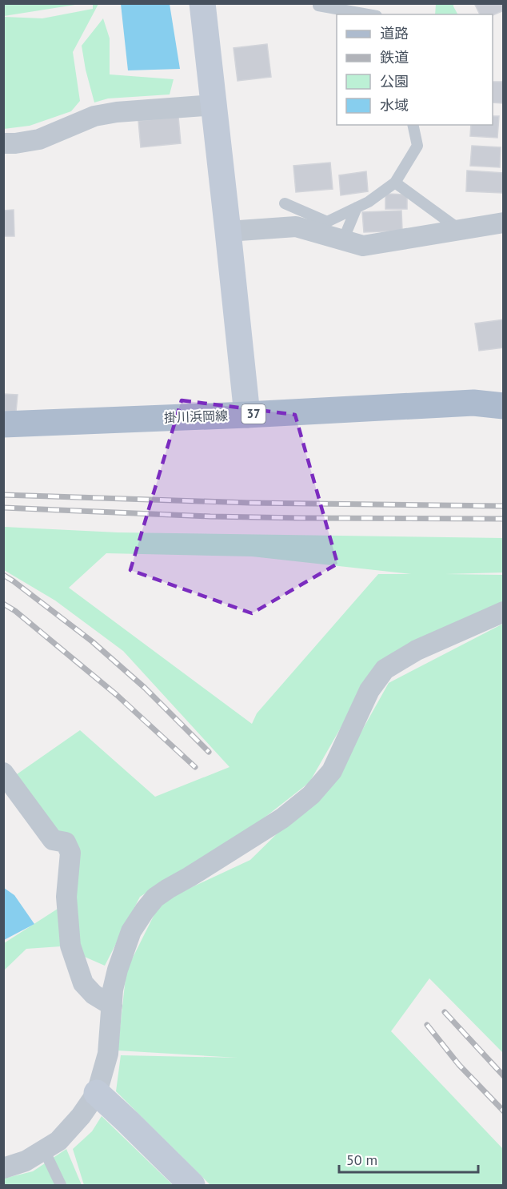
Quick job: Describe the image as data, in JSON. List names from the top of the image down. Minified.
{"streets":{"main road":["37","掛川浜岡線"]},"legend":["道路","鉄道","公園","水域"],"scale_bar":"50 m"}
